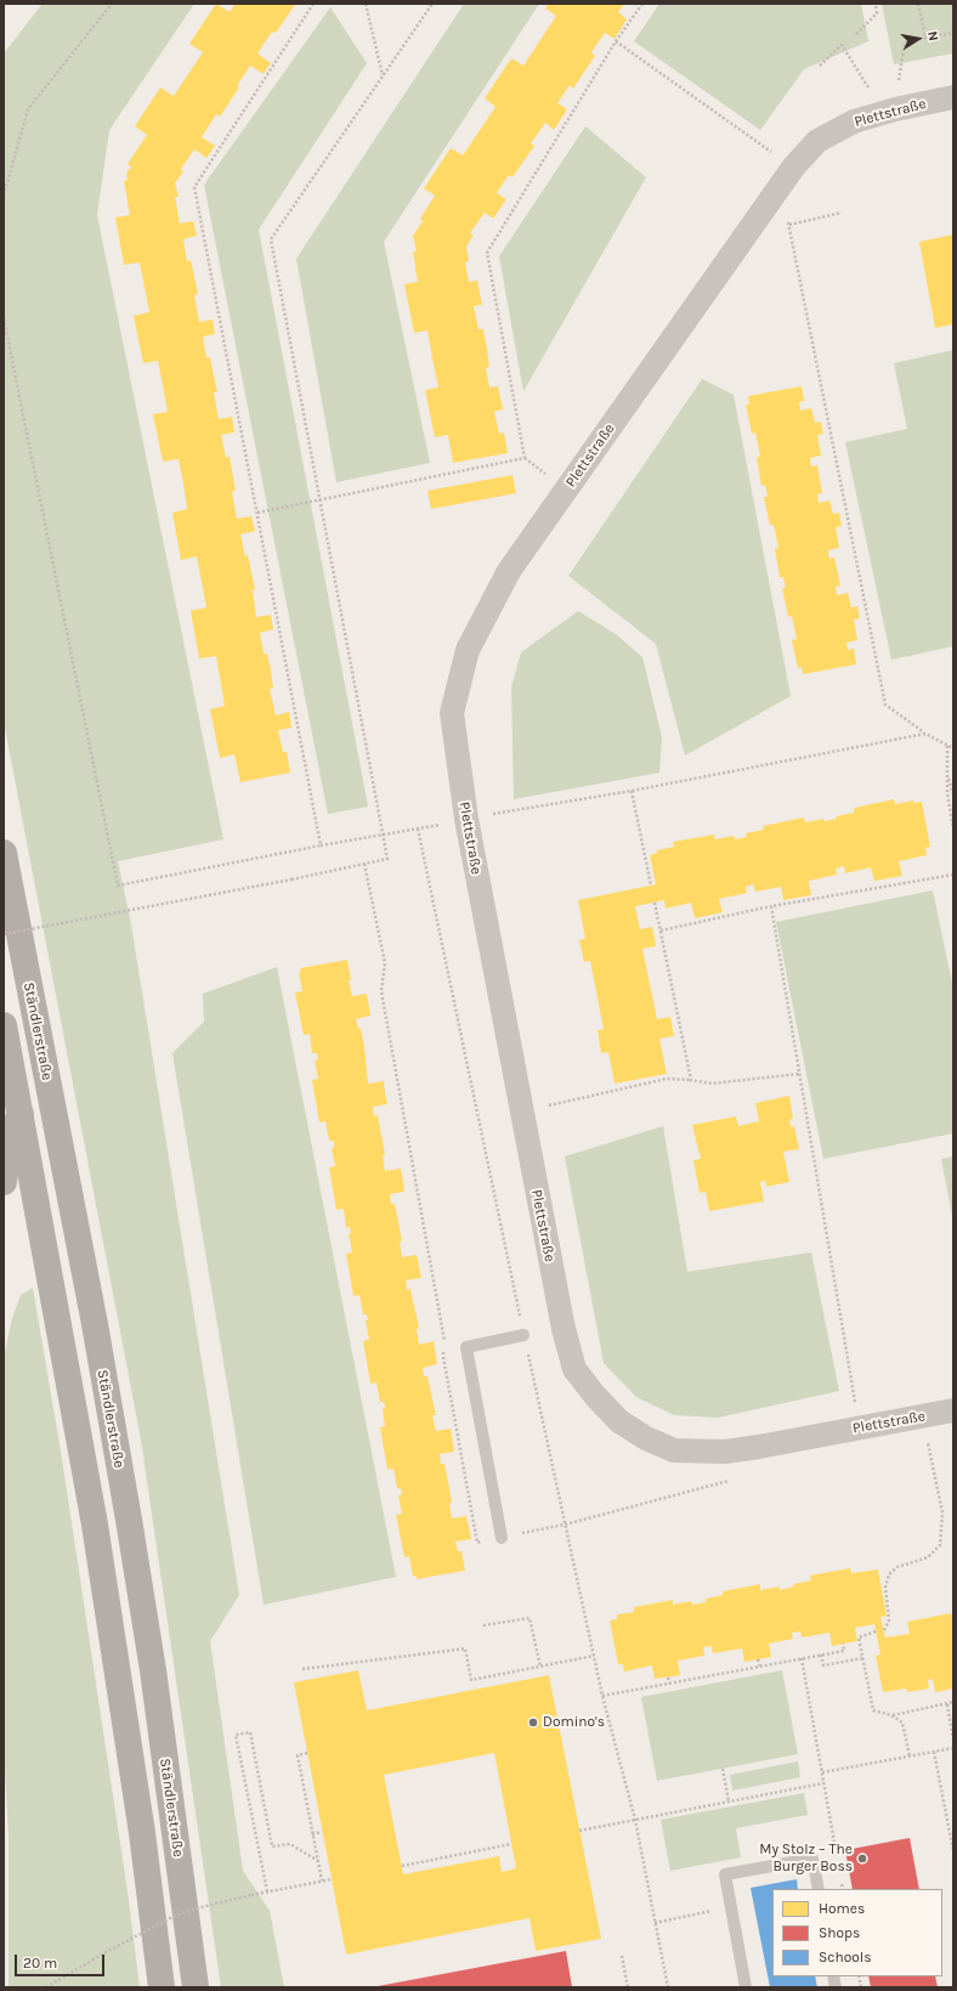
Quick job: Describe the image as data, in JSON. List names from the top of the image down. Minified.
{"streets":{"highway":["Ständlerstraße"],"street":["Plettstraße"]},"places":["Domino's","My Stolz – The Burger Boss"],"legend":["Homes","Shops","Schools"],"scale_bar":"20 m","north":"right"}
